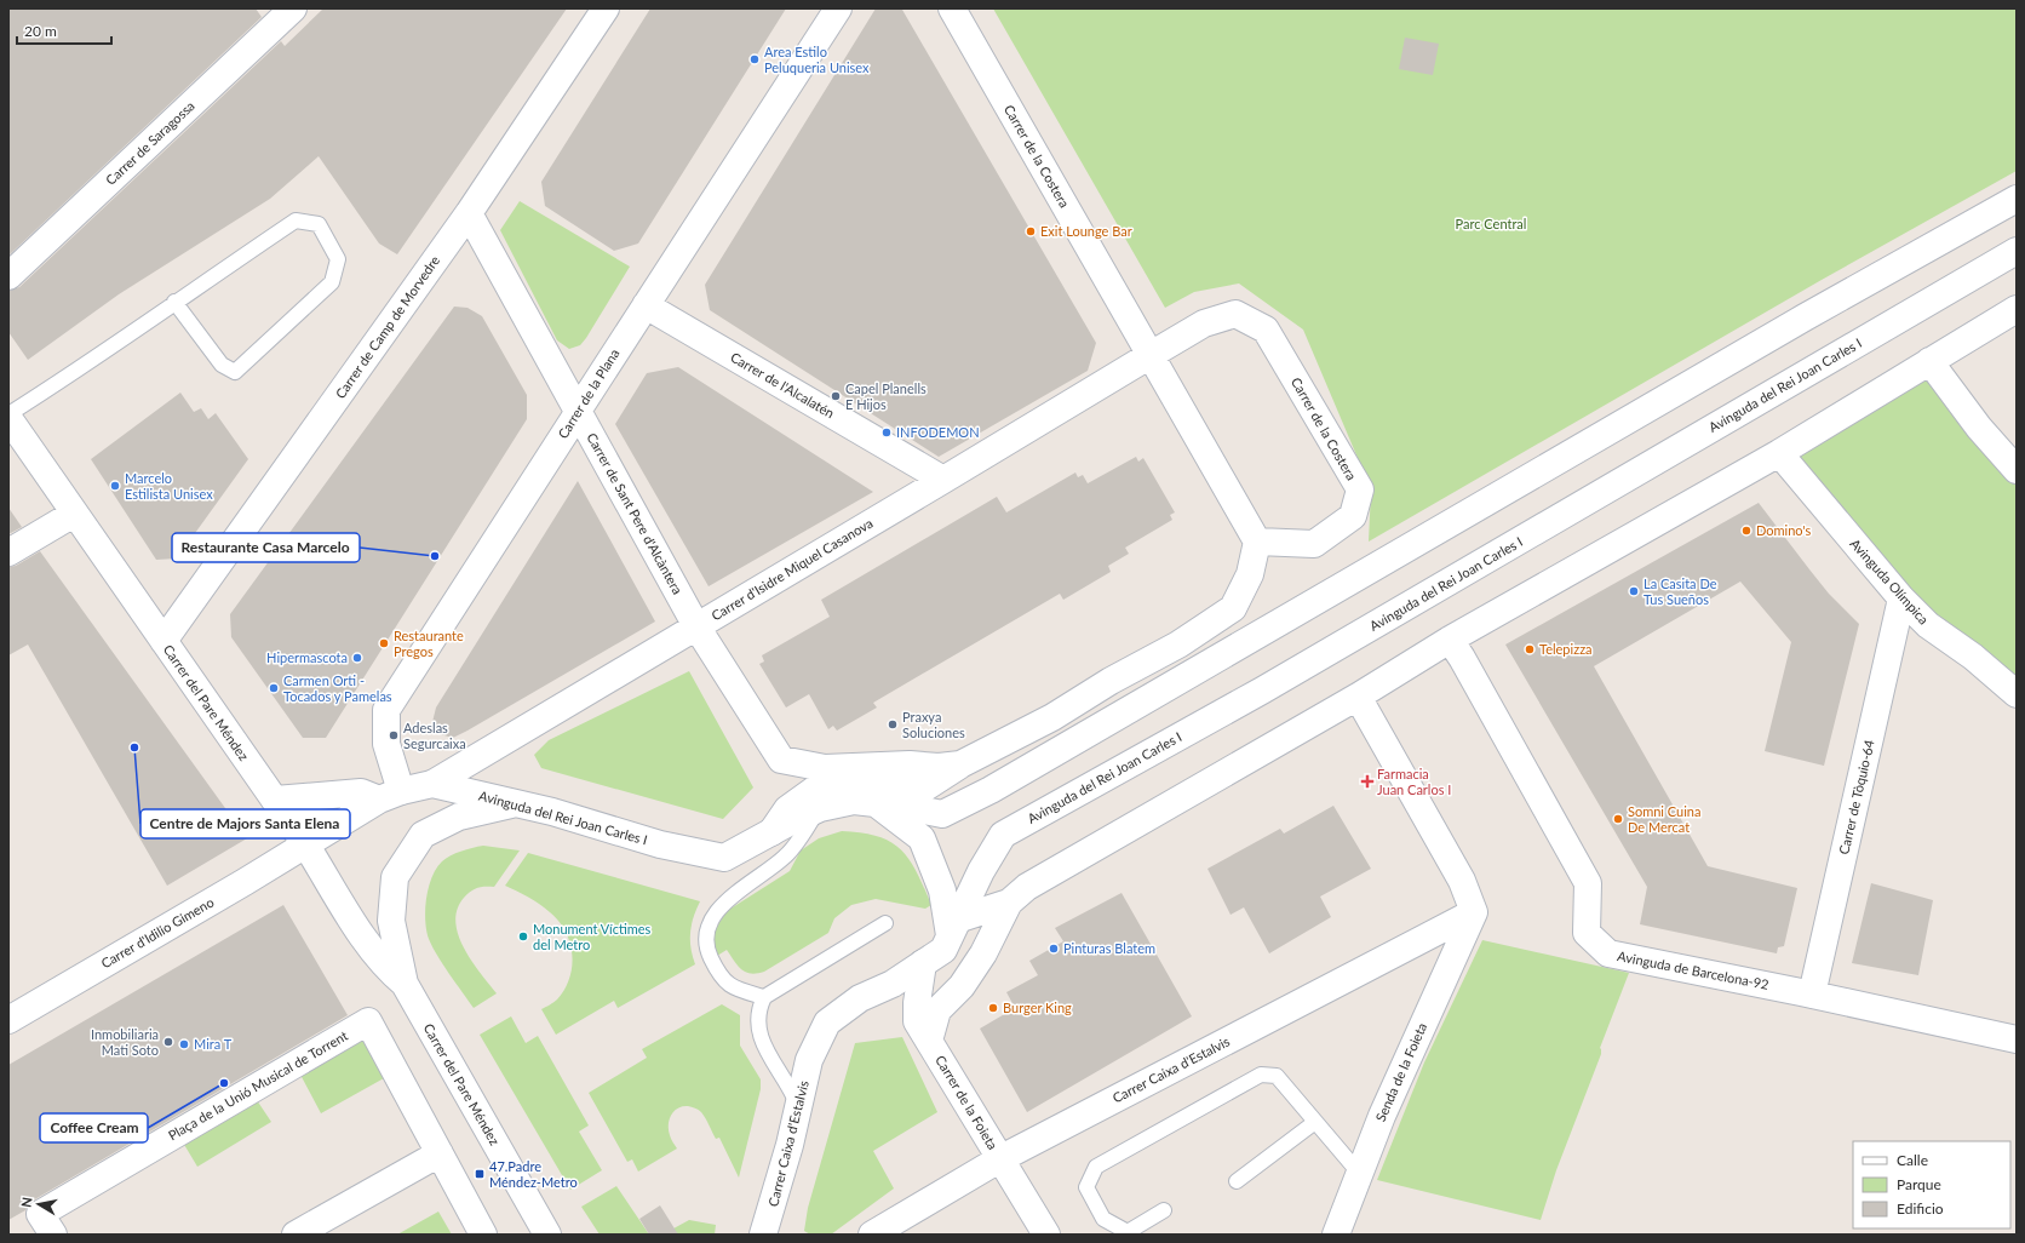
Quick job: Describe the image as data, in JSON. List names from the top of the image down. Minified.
{"streets":{"street":["Carrer de Saragossa","Carrer de la Costera","Carrer de Camp de Morvedre","Carrer de l'Alcalatén","Avinguda del Rei Joan Carles I","Carrer de la Plana","Carrer de Sant Pere d'Alcàntera","Carrer d'Isidre Miquel Casanova","Avinguda Olímpica","Carrer del Pare Méndez","Carrer de Tòquio-64","Carrer d'Idilio Gimeno","Avinguda de Barcelona-92","Carrer Caixa d'Estalvis","Senda de la Foieta","Plaça de la Unió Musical de Torrent","Carrer de la Foieta"]},"crossings":[["Carrer de la Costera","Avinguda del Rei Joan Carles I"],["Carrer de la Costera","Carrer d'Isidre Miquel Casanova"],["Carrer de Camp de Morvedre","Carrer de Sant Pere d'Alcàntera"],["Carrer de Camp de Morvedre","Carrer del Pare Méndez"],["Carrer de l'Alcalatén","Carrer de la Plana"],["Carrer de l'Alcalatén","Carrer d'Isidre Miquel Casanova"],["Avinguda del Rei Joan Carles I","Carrer de la Plana"],["Avinguda del Rei Joan Carles I","Carrer de Sant Pere d'Alcàntera"],["Avinguda del Rei Joan Carles I","Carrer d'Isidre Miquel Casanova"],["Avinguda del Rei Joan Carles I","Carrer del Pare Méndez"],["Avinguda del Rei Joan Carles I","Carrer d'Idilio Gimeno"],["Avinguda del Rei Joan Carles I","Carrer Caixa d'Estalvis"],["Carrer de la Plana","Carrer de Sant Pere d'Alcàntera"],["Carrer de Sant Pere d'Alcàntera","Carrer d'Isidre Miquel Casanova"],["Avinguda Olímpica","Carrer de Tòquio-64"],["Carrer del Pare Méndez","Carrer d'Idilio Gimeno"],["Carrer de Tòquio-64","Avinguda de Barcelona-92"],["Carrer Caixa d'Estalvis","Senda de la Foieta"],["Carrer Caixa d'Estalvis","Carrer de la Foieta"]],"parks":["Parc Central"],"places":{"other":["Area Estilo Peluqueria Unisex","Exit Lounge Bar","Capel Planells E Hijos","INFODEMON","Marcelo Estilista Unisex","Domino's","Restaurante Casa Marcelo","La Casita De Tus Sueños","Restaurante Pregos","Telepizza","Hipermascota","Carmen Orti - Tocados y Pamelas","Praxya Soluciones","Adeslas Segurcaixa","Centre de Majors Santa Elena","Somni Cuina De Mercat","Monument Víctimes del Metro","Pinturas Blatem","Burger King","Inmobiliaria Mati Soto","Mira T","Coffee Cream"],"health":["Farmacia Juan Carlos I"],"transit":["47.Padre Méndez-Metro"]},"legend":["Calle","Parque","Edificio"],"scale_bar":"20 m","north":"left"}
